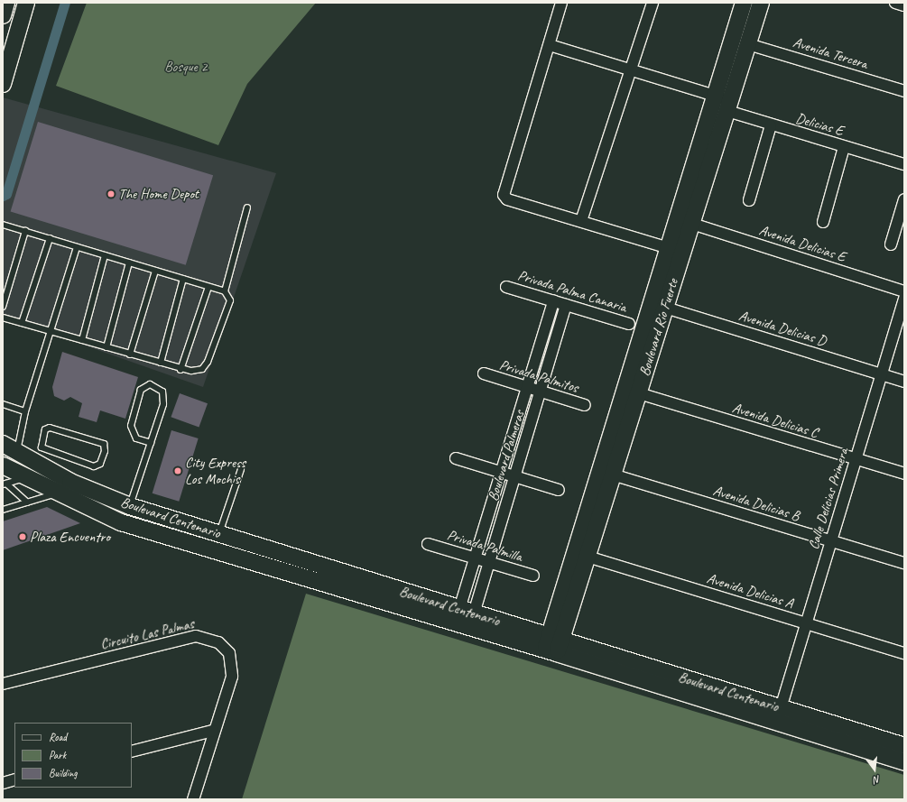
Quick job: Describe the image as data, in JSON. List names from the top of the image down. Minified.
{"streets":{"main road":["Boulevard Río Fuerte","Boulevard Centenario"],"street":["Avenida Tercera","Delicias E","Avenida Delicias E","Privada Palma Canaria","Avenida Delicias D","Privada Palmitos","Avenida Delicias C","Boulevard Palmeras","Calle Delicias Primera","Avenida Delicias B","Privada Palmilla","Avenida Delicias A","Circuito Las Palmas"]},"crossings":[["Avenida Tercera","Boulevard Río Fuerte"],["Delicias E","Boulevard Río Fuerte"],["Avenida Delicias E","Boulevard Río Fuerte"],["Privada Palma Canaria","Boulevard Palmeras"],["Boulevard Río Fuerte","Avenida Delicias D"],["Boulevard Río Fuerte","Avenida Delicias C"],["Boulevard Río Fuerte","Avenida Delicias B"],["Boulevard Río Fuerte","Boulevard Centenario"],["Boulevard Río Fuerte","Avenida Delicias A"],["Avenida Delicias D","Calle Delicias Primera"],["Privada Palmitos","Boulevard Palmeras"],["Avenida Delicias C","Calle Delicias Primera"],["Boulevard Palmeras","Boulevard Centenario"],["Boulevard Palmeras","Privada Palmilla"],["Calle Delicias Primera","Avenida Delicias B"],["Calle Delicias Primera","Boulevard Centenario"],["Calle Delicias Primera","Avenida Delicias A"]],"parks":["Bosque 2"],"places":["The Home Depot","City Express Los Mochis","Plaza Encuentro"],"legend":["Road","Park","Building"],"north":"bottom"}
